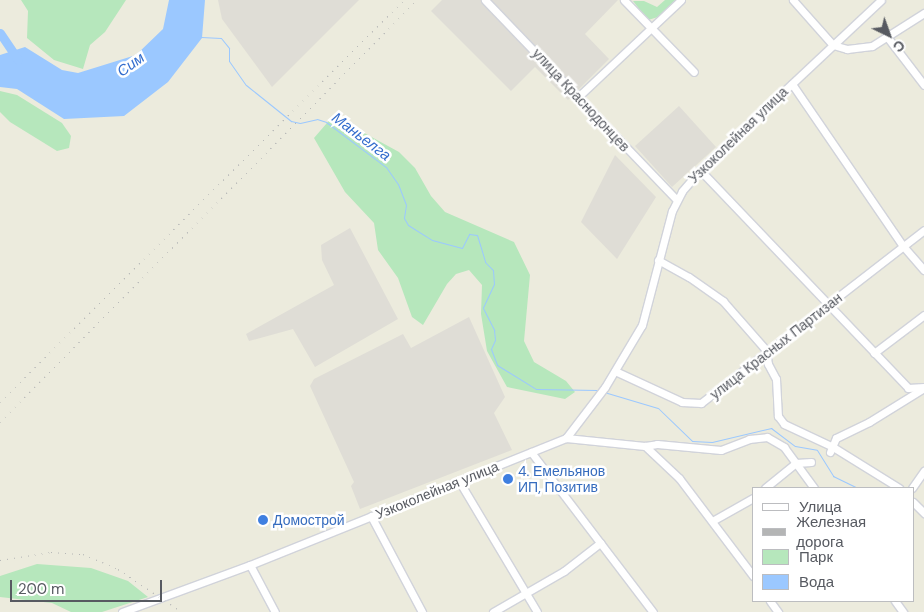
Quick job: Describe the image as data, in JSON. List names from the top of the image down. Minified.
{"streets":{"street":["улица Краснодонцев","Узкоколейная улица","улица Красных Партизан"]},"crossings":[["улица Краснодонцев","Узкоколейная улица"],["Узкоколейная улица","улица Красных Партизан"]],"water":["Сим","Маньелга"],"places":["4. Емельянов ИП, Позитив","Домострой"],"legend":["Улица","Железная дорога","Парк","Вода"],"scale_bar":"200 m","north":"bottom right"}
